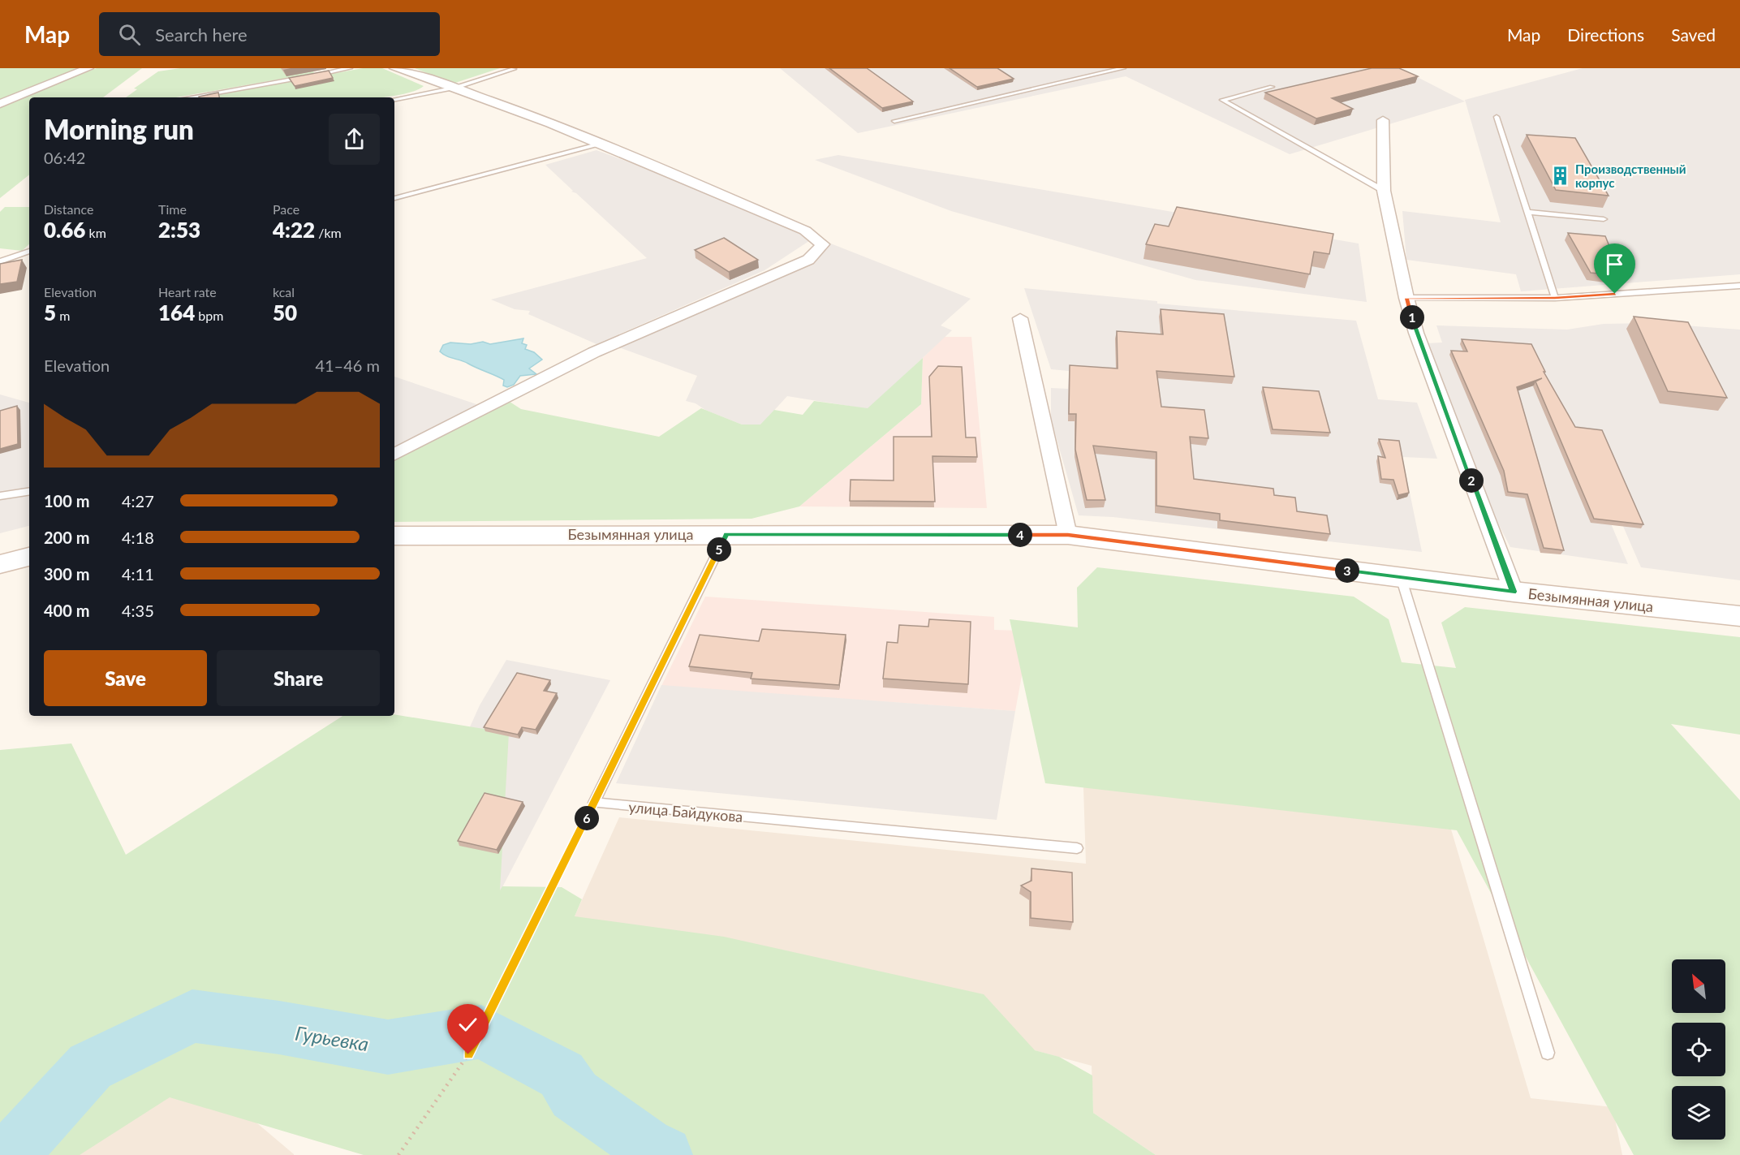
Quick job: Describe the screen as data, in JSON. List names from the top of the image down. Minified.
{"streets":{"main road":["Безымянная улица"],"lane":["улица Байдукова"]},"water":["Гурьевка"],"places":{"building":["Производственный корпус"]},"north":"top left","page":{"header":"Map","search":"Search here","nav":["Map","Directions","Saved"],"heading":["Morning run","06:42"],"stats":[["Distance","0.66 km"],["Time","2:53"],["Pace","4:22 /km"],["Elevation","5 m"],["Heart rate","164 bpm"],["kcal","50"]],"pins":["1","2","4","5","3","6"],"chart":["Elevation","41–46 m"],"list":[{"name":"100 m","note":"4:27"},{"name":"200 m","note":"4:18"},{"name":"300 m","note":"4:11"},{"name":"400 m","note":"4:35"}],"buttons":["Save","Share"]}}
